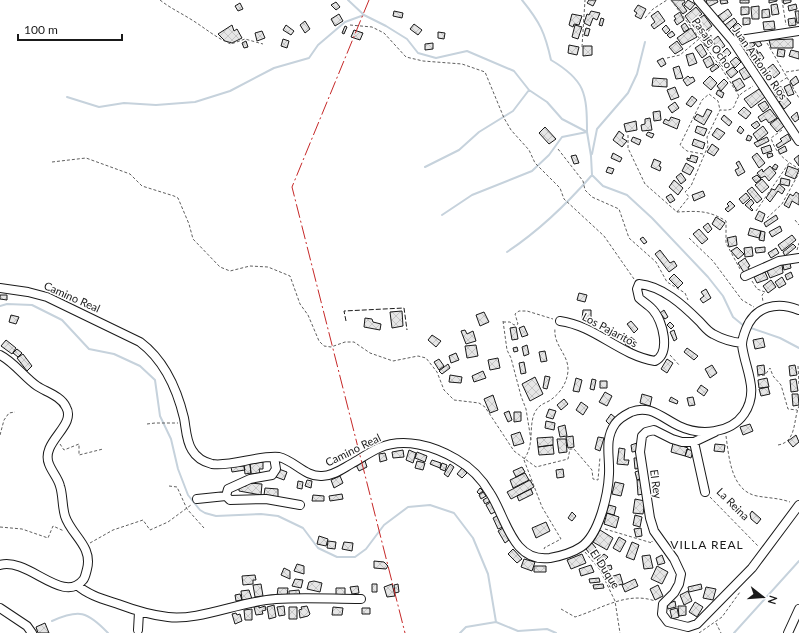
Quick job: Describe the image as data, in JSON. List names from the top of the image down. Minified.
{"streets":{"street":["Juan Antonio Ríos","Camino Real","Los Pajaritos","El Rey","La Reina"],"path":["Pasaje Ocho","El Duque"]},"crossings":[["Camino Real","El Duque"],["El Rey","La Reina"]],"districts":["VILLA REAL"],"scale_bar":"100 m","north":"right"}
